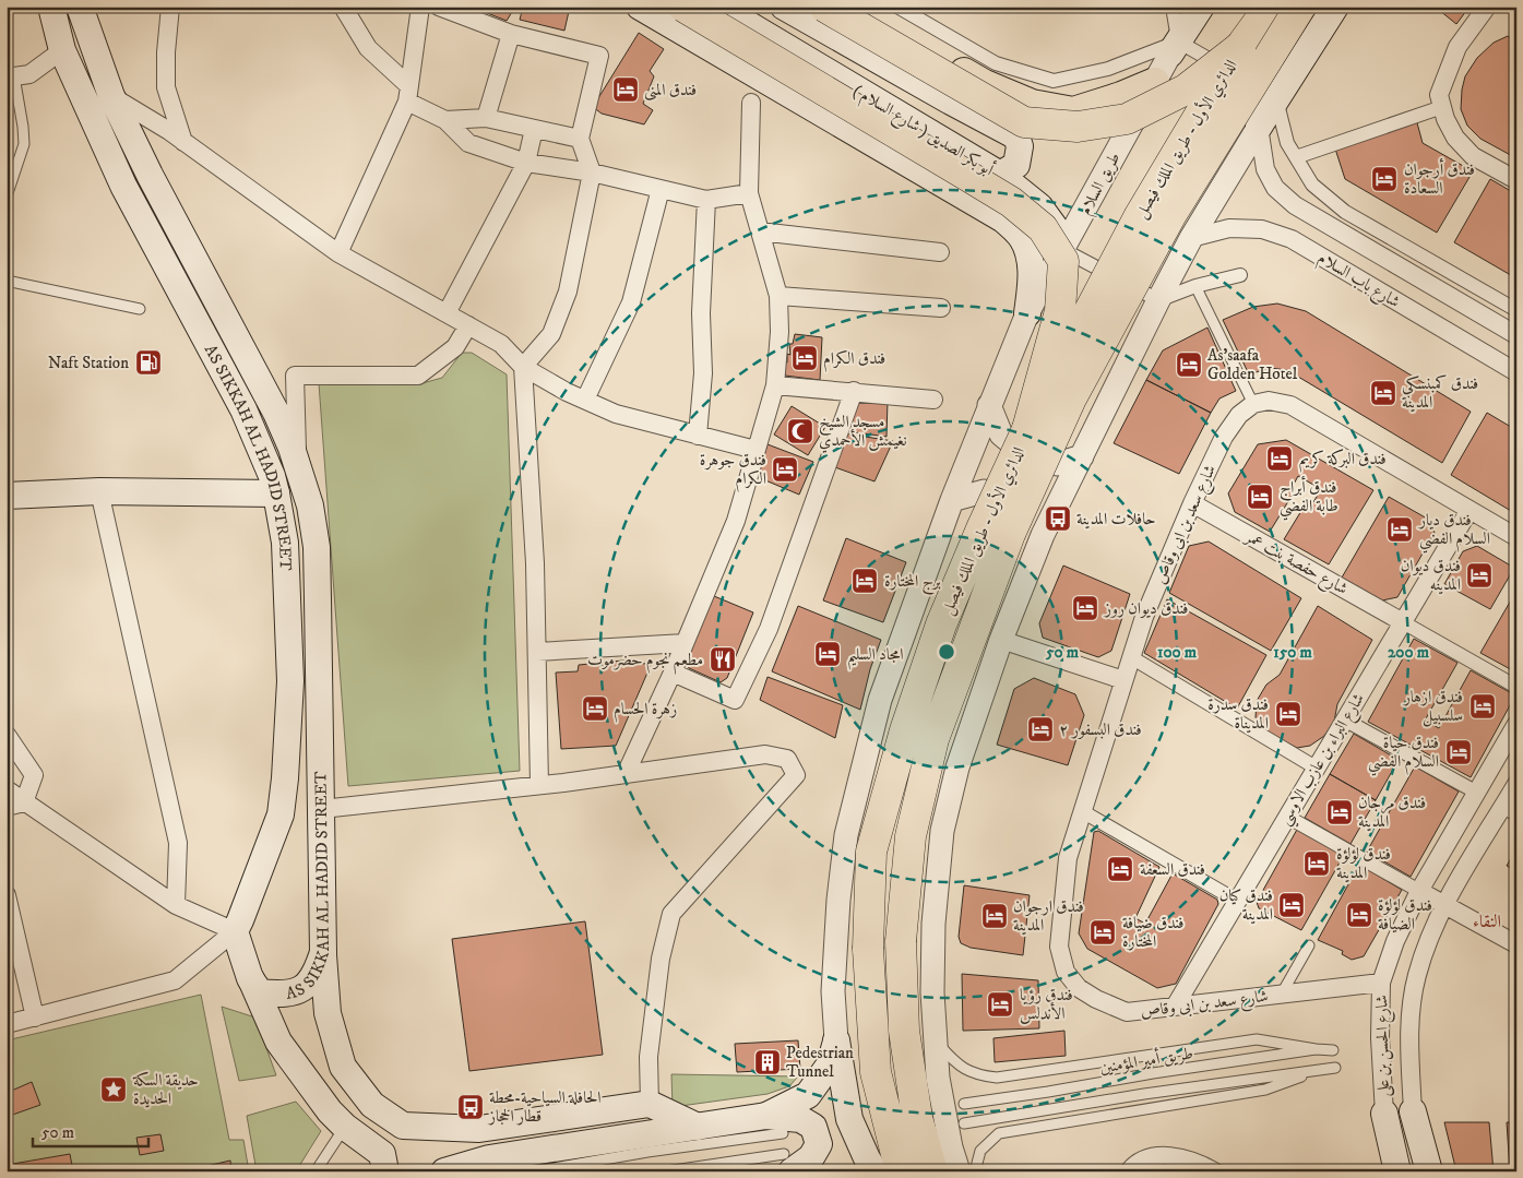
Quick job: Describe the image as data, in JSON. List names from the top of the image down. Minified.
{"streets":{"highway":["( شارع السلام ) أبو بكر الصديق","الدائري الأول - طريق الملك فيصل"],"main road":["AS SIKKAH AL HADID STREET","شارع الحسن بن على"],"street":["طريق السلام","شارع باب السلام","شارع سعد بن ابى وقاص","شارع حفصة بنت عمر","شارع البراء بن عازب الاوسي"],"lane":["طريق أمير المؤمنين"]},"crossings":[["( شارع السلام ) أبو بكر الصديق","الدائري الأول - طريق الملك فيصل"],["شارع سعد بن ابى وقاص","شارع حفصة بنت عمر"],["شارع سعد بن ابى وقاص","شارع البراء بن عازب الاوسي"],["شارع سعد بن ابى وقاص","شارع الحسن بن على"],["شارع حفصة بنت عمر","شارع البراء بن عازب الاوسي"]],"districts":["النقاء"],"places":{"hotel":["فندق المنى","فندق أرجوان السعادة","فندق الكرام","As'saafa Golden Hotel","فندق كمبنسكي المدينة","فندق البركة كريم","فندق جوهرة الكرام","فندق أبراج طابة الفضي","فندق ديار السلام الفضي","فندق ديوان المدينه","برج المختارة","فندق ديوان روز","امجاد السلیم","فندق ازهار سلسبيل","زهرة الحسام","فندق سدرة المديناة","فندق البسفور ٢","فندق حياة السلام الفضي","فندق مرجان المدينة","فندق لؤلؤة المدينة","فندق السعفة","فندق كيان المدينة","فندق لؤلؤة الضيافة","فندق ارجوان المدينة","فندق ضيافة المختارة","فندق رؤيا الأندلس"],"fuel station":["Naft Station"],"mosque":["مسجد الشيخ نغيمش الأحمدي"],"bus stop":["حافلات المدينة","الحافلة السياحية-محطة قطار الحجاز"],"restaurant":["مطعم نجوم حضرموت"],"building":["Pedestrian Tunnel"],"place":["حديقة السكة الحديدة"]},"scale_bar":"50 m","rings":["50 m","100 m","150 m","200 m"]}
